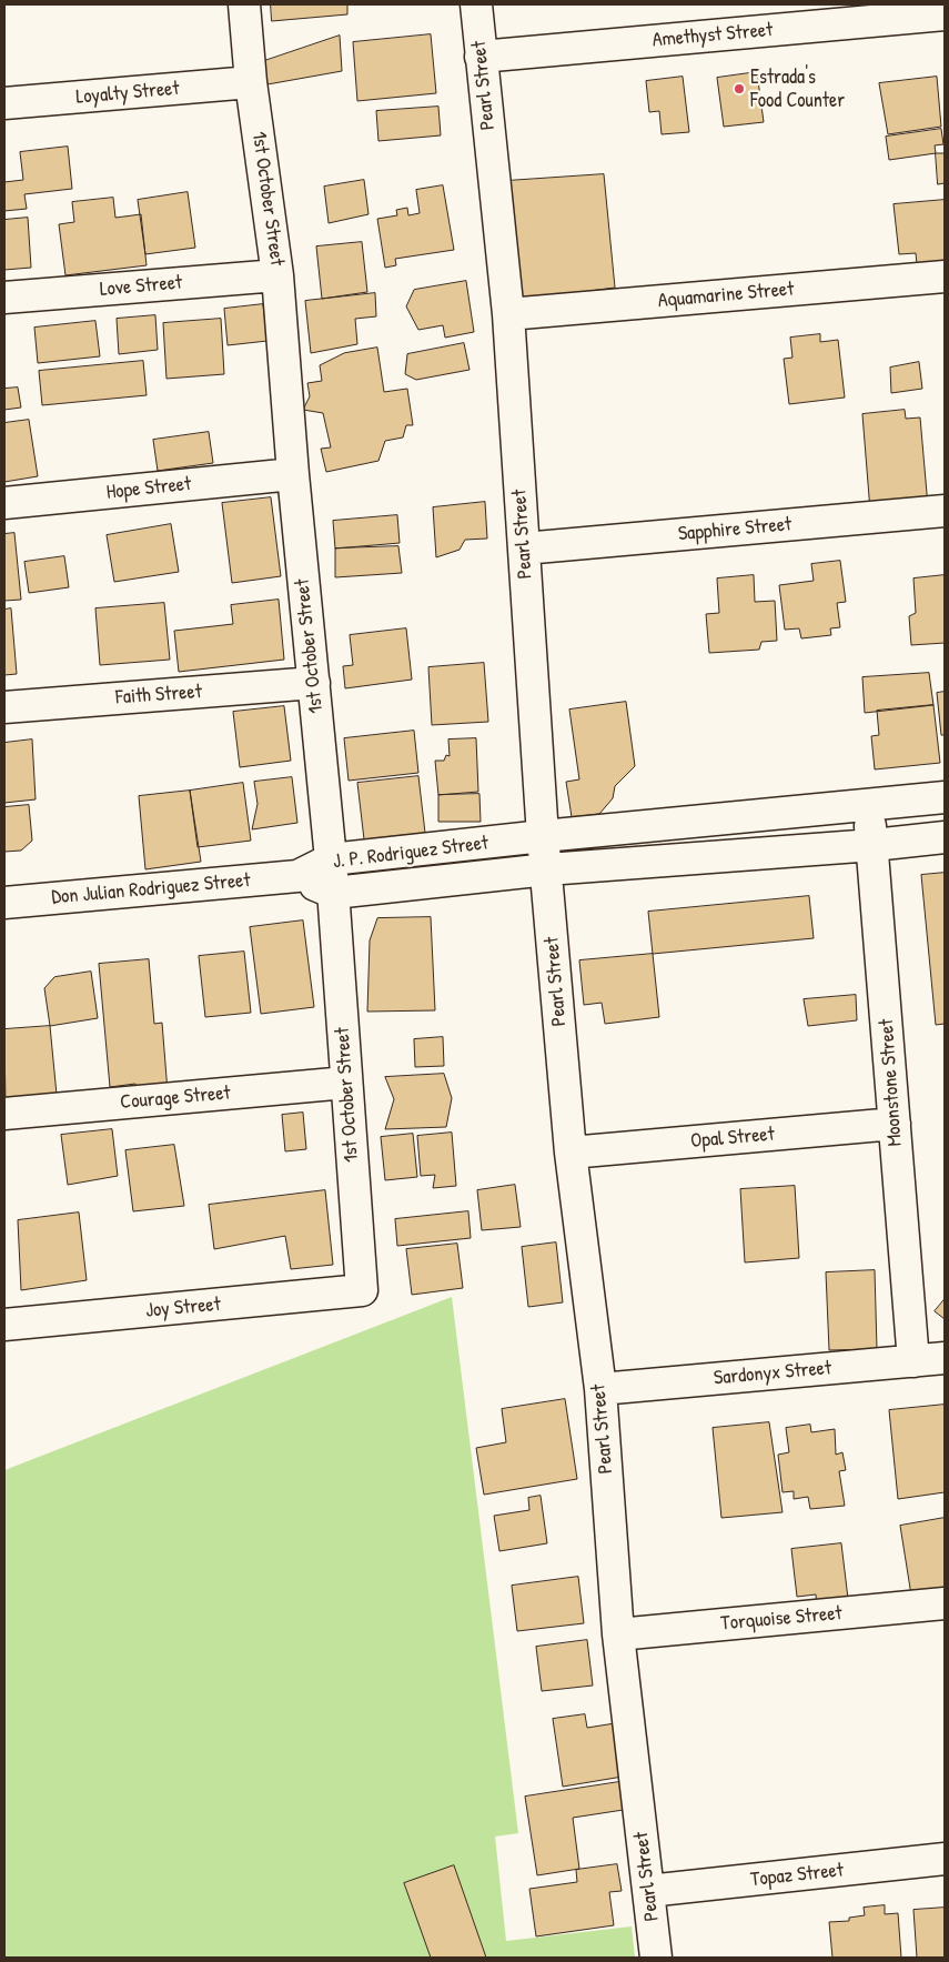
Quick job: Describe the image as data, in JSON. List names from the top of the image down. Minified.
{"streets":{"street":["Amethyst Street","Pearl Street","Loyalty Street","1st October Street","Love Street","Aquamarine Street","Hope Street","Sapphire Street","Faith Street","J. P. Rodriguez Street","Don Julian Rodriguez Street","Moonstone Street","Courage Street","Opal Street","Joy Street","Sardonyx Street","Torquoise Street","Topaz Street"]},"crossings":[["Amethyst Street","Pearl Street"],["Pearl Street","Aquamarine Street"],["Pearl Street","Sapphire Street"],["Pearl Street","J. P. Rodriguez Street"],["Pearl Street","Opal Street"],["Pearl Street","Sardonyx Street"],["Pearl Street","Torquoise Street"],["Pearl Street","Topaz Street"],["Loyalty Street","1st October Street"],["1st October Street","Love Street"],["1st October Street","Hope Street"],["1st October Street","Faith Street"],["1st October Street","J. P. Rodriguez Street"],["1st October Street","Courage Street"],["1st October Street","Joy Street"],["J. P. Rodriguez Street","Don Julian Rodriguez Street"],["J. P. Rodriguez Street","Moonstone Street"],["Moonstone Street","Opal Street"],["Moonstone Street","Sardonyx Street"]],"places":["Estrada's Food Counter"]}
